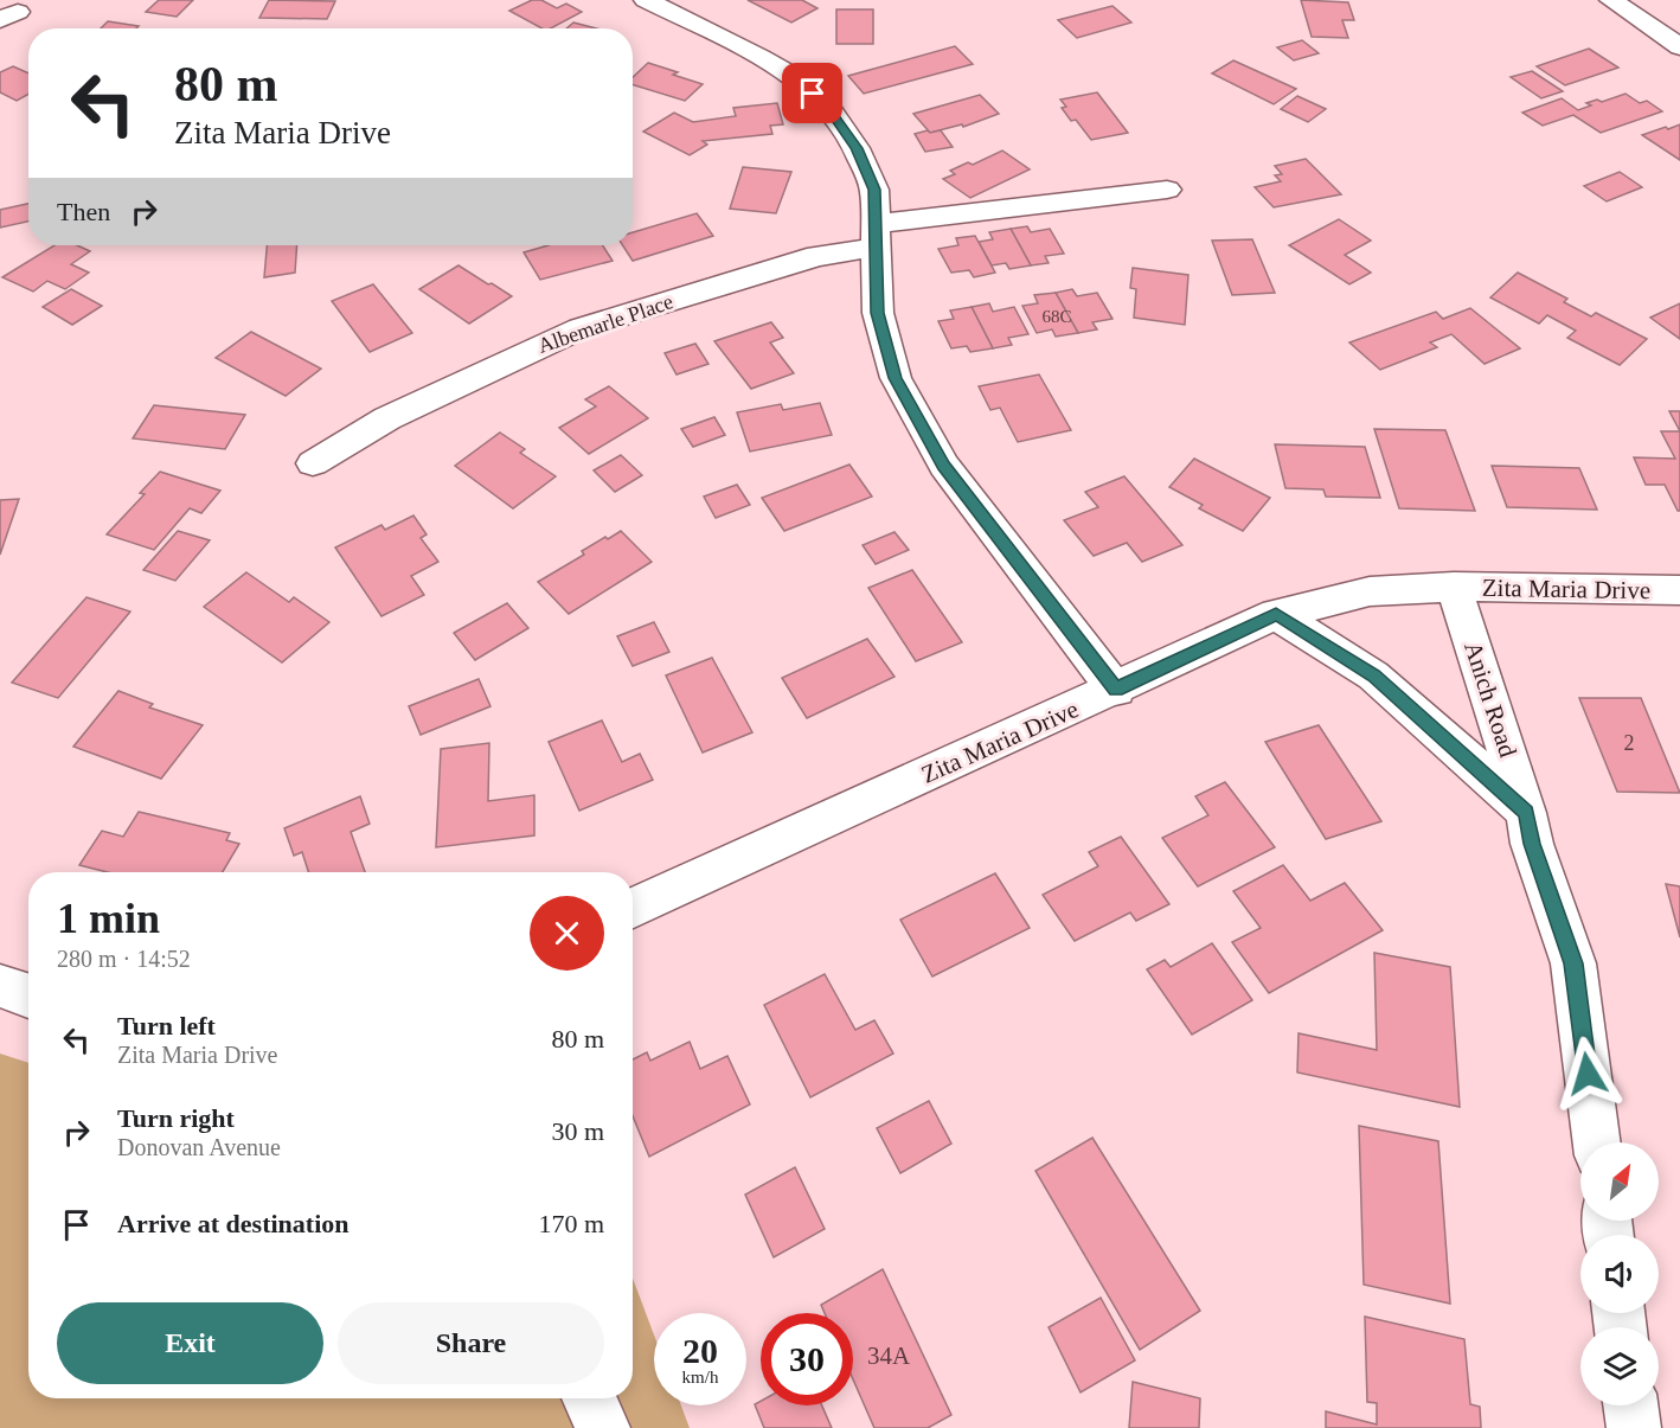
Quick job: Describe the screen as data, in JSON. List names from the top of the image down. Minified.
{"streets":{"street":["Albemarle Place","Zita Maria Drive","Anich Road"]},"crossings":[["Zita Maria Drive","Anich Road"]],"house_numbers":["68C","2","34A"],"north":"top right","page":{"turn":["80 m","Zita Maria Drive"],"then":"Then","heading":["1 min","280 m · 14:52"],"list":[{"name":"Turn left","note":"Zita Maria Drive","value":"80 m"},{"name":"Turn right","note":"Donovan Avenue","value":"30 m"},{"name":"Arrive at destination","value":"170 m"}],"buttons":["Exit","Share"],"speed":"20 km/h","limit":"30"}}
